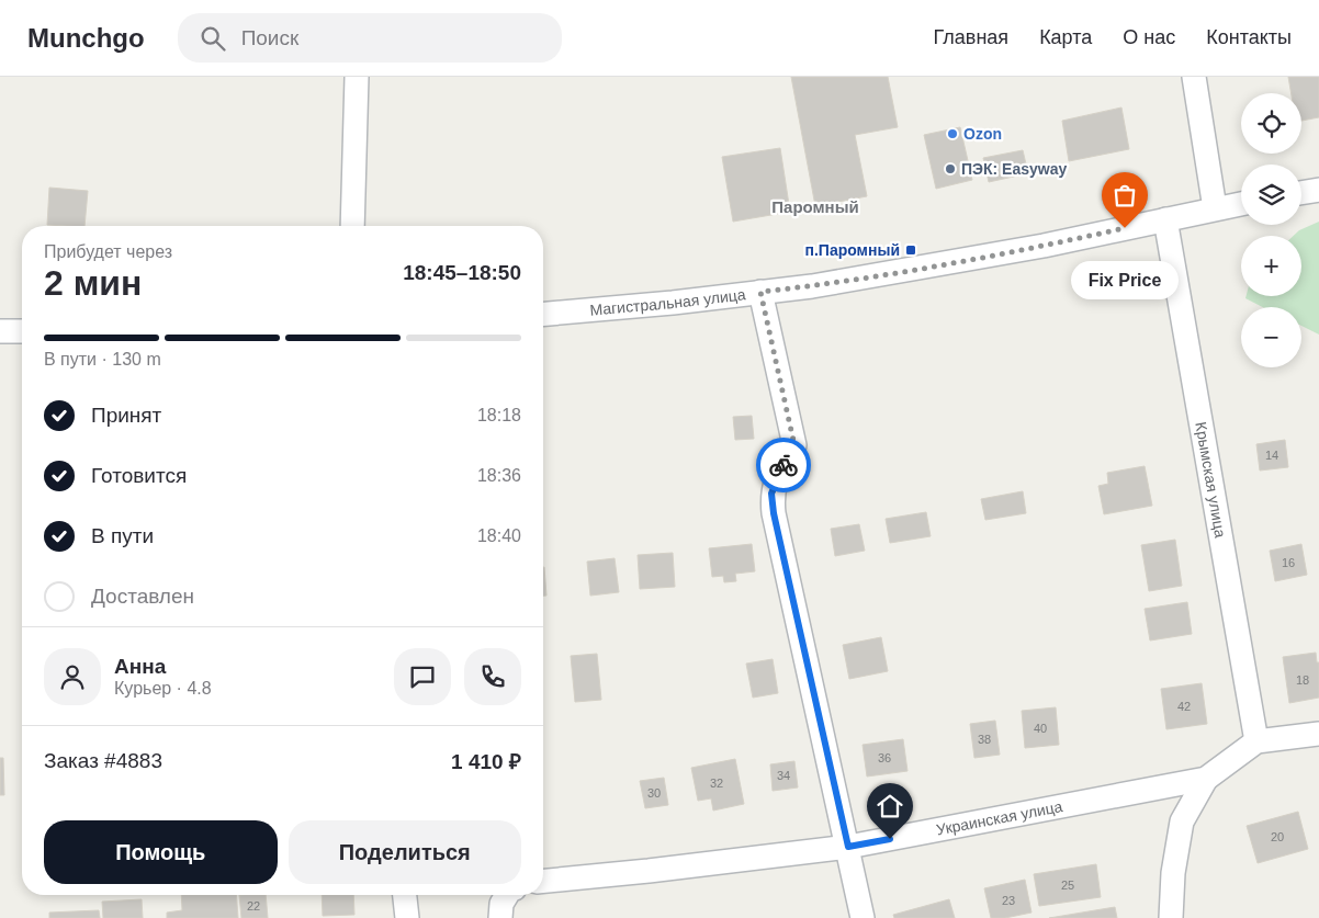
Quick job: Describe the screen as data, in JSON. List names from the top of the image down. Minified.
{"streets":{"street":["Магистральная улица","Крымская улица","Украинская улица"]},"crossings":[["Магистральная улица","Крымская улица"],["Крымская улица","Украинская улица"]],"districts":["Паромный"],"places":{"other":["Ozon","ПЭК: Easyway","Fix Price"],"transit":["п.Паромный"]},"house_numbers":["14","16","18","42","40","38","36","34","32","30","20","25","23","22"],"page":{"header":"Munchgo","search":"Поиск","nav":["Главная","Карта","О нас","Контакты"],"map_buttons":["+","−"],"heading":["2 мин","Прибудет через","18:45–18:50"],"panel":["Анна","Курьер · 4.8","Заказ #4883","1 410 ₽"],"bubble":"Fix Price","bar":"В пути · 130 m","list":[["Принят","18:18"],["Готовится","18:36"],["В пути","18:40"],"Доставлен"],"buttons":["Помощь","Поделиться"]}}
